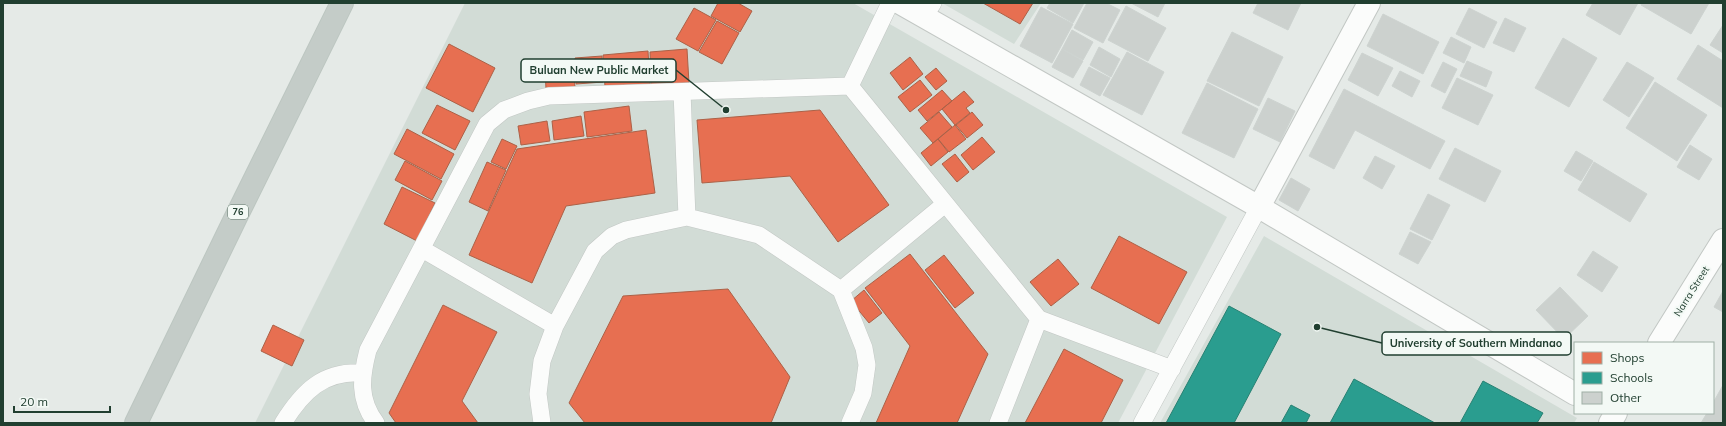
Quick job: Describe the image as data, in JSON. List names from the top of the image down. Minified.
{"streets":{"highway":["76"],"street":["Narra Street"]},"places":["Buluan New Public Market","University of Southern Mindanao"],"legend":["Shops","Schools","Other"],"scale_bar":"20 m"}
